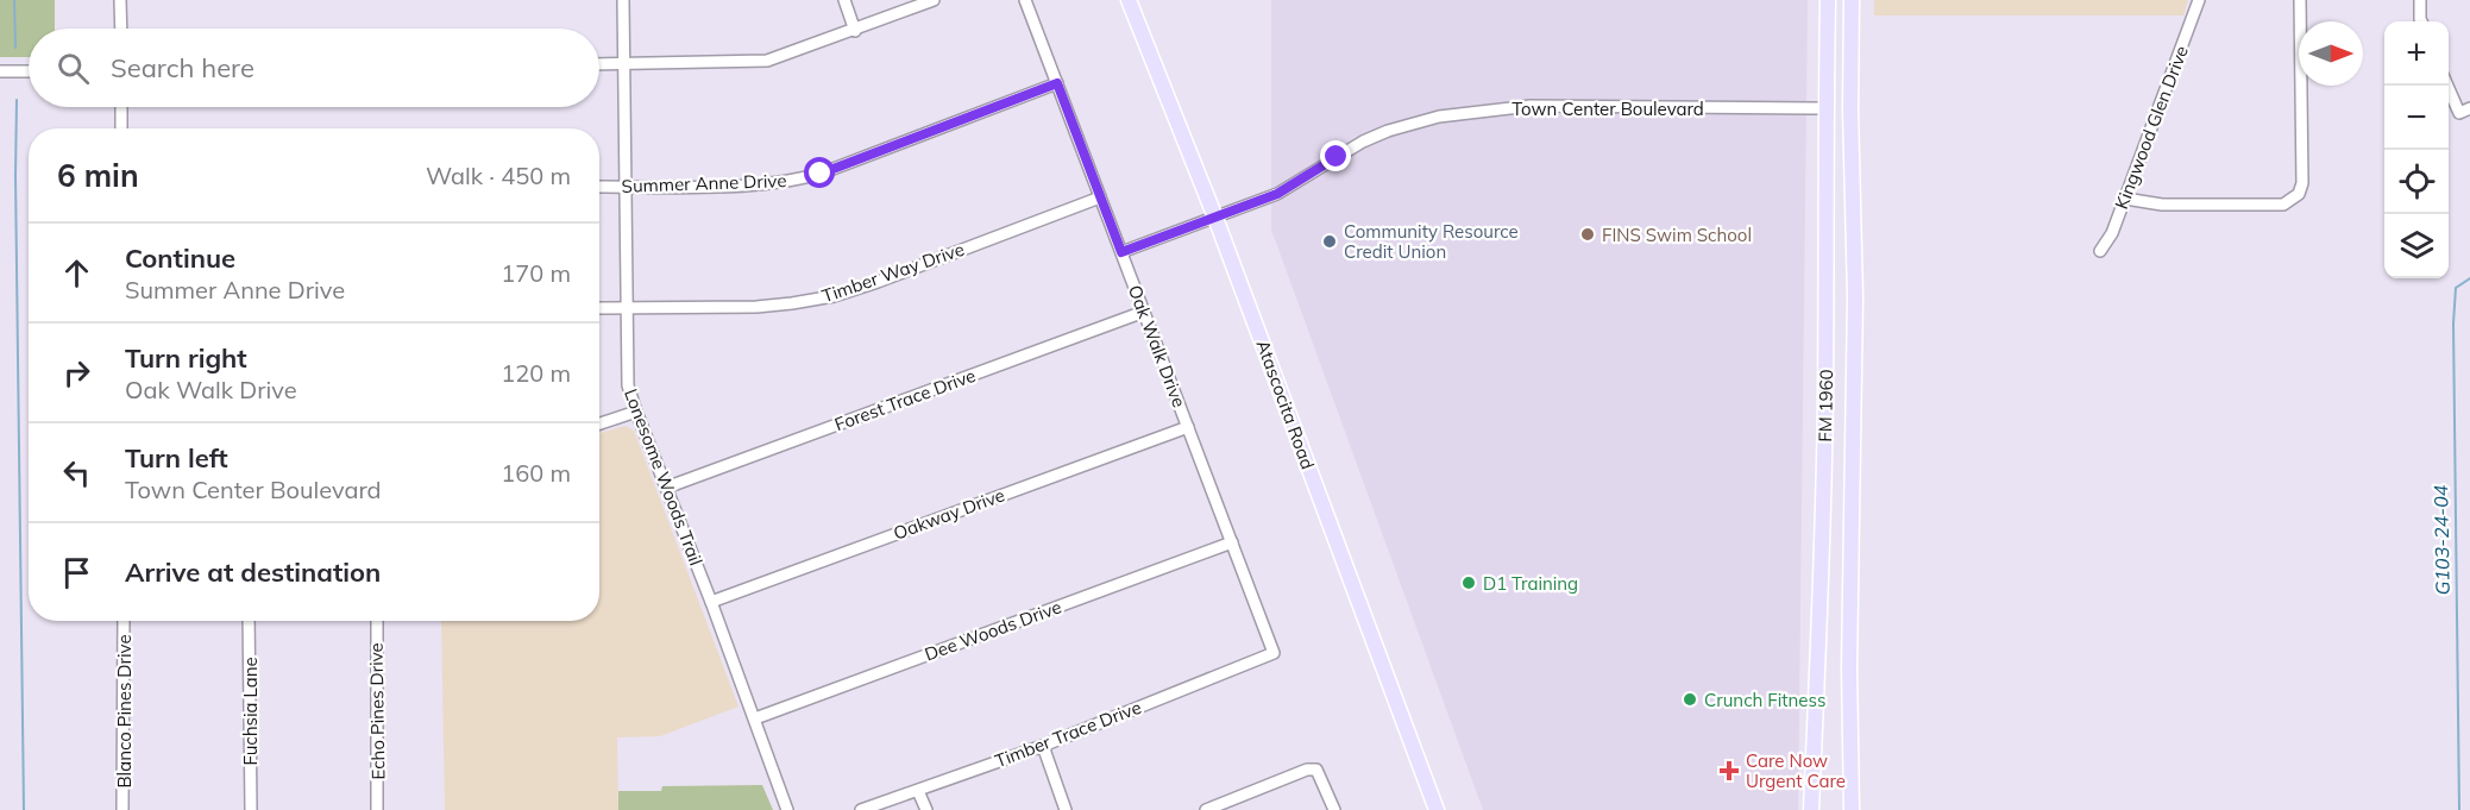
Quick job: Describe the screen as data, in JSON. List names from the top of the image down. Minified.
{"streets":{"main road":["Atascocita Road","FM 1960"],"street":["Town Center Boulevard","Kingwood Glen Drive","Summer Anne Drive","Timber Way Drive","Oak Walk Drive","Forest Trace Drive","Lonesome Woods Trail","Oakway Drive","Dee Woods Drive","Blanco Pines Drive","Fuchsia Lane","Echo Pines Drive","Timber Trace Drive"]},"crossings":[["Town Center Boulevard","Oak Walk Drive"],["Town Center Boulevard","Atascocita Road"],["Town Center Boulevard","FM 1960"],["Summer Anne Drive","Oak Walk Drive"],["Summer Anne Drive","Lonesome Woods Trail"],["Timber Way Drive","Oak Walk Drive"],["Timber Way Drive","Lonesome Woods Trail"],["Oak Walk Drive","Forest Trace Drive"],["Oak Walk Drive","Oakway Drive"],["Oak Walk Drive","Dee Woods Drive"],["Oak Walk Drive","Timber Trace Drive"],["Forest Trace Drive","Lonesome Woods Trail"],["Lonesome Woods Trail","Oakway Drive"],["Lonesome Woods Trail","Dee Woods Drive"]],"water":["G103-24-04"],"places":{"other":["FINS Swim School","Community Resource Credit Union","D1 Training","Crunch Fitness"],"health":["Care Now Urgent Care"]},"north":"right","page":{"map_buttons":["+","−"],"search":"Search here","heading":["6 min","Walk · 450 m"],"list":[["Continue","Summer Anne Drive","170 m"],["Turn right","Oak Walk Drive","120 m"],["Turn left","Town Center Boulevard","160 m"],"Arrive at destination"]}}
